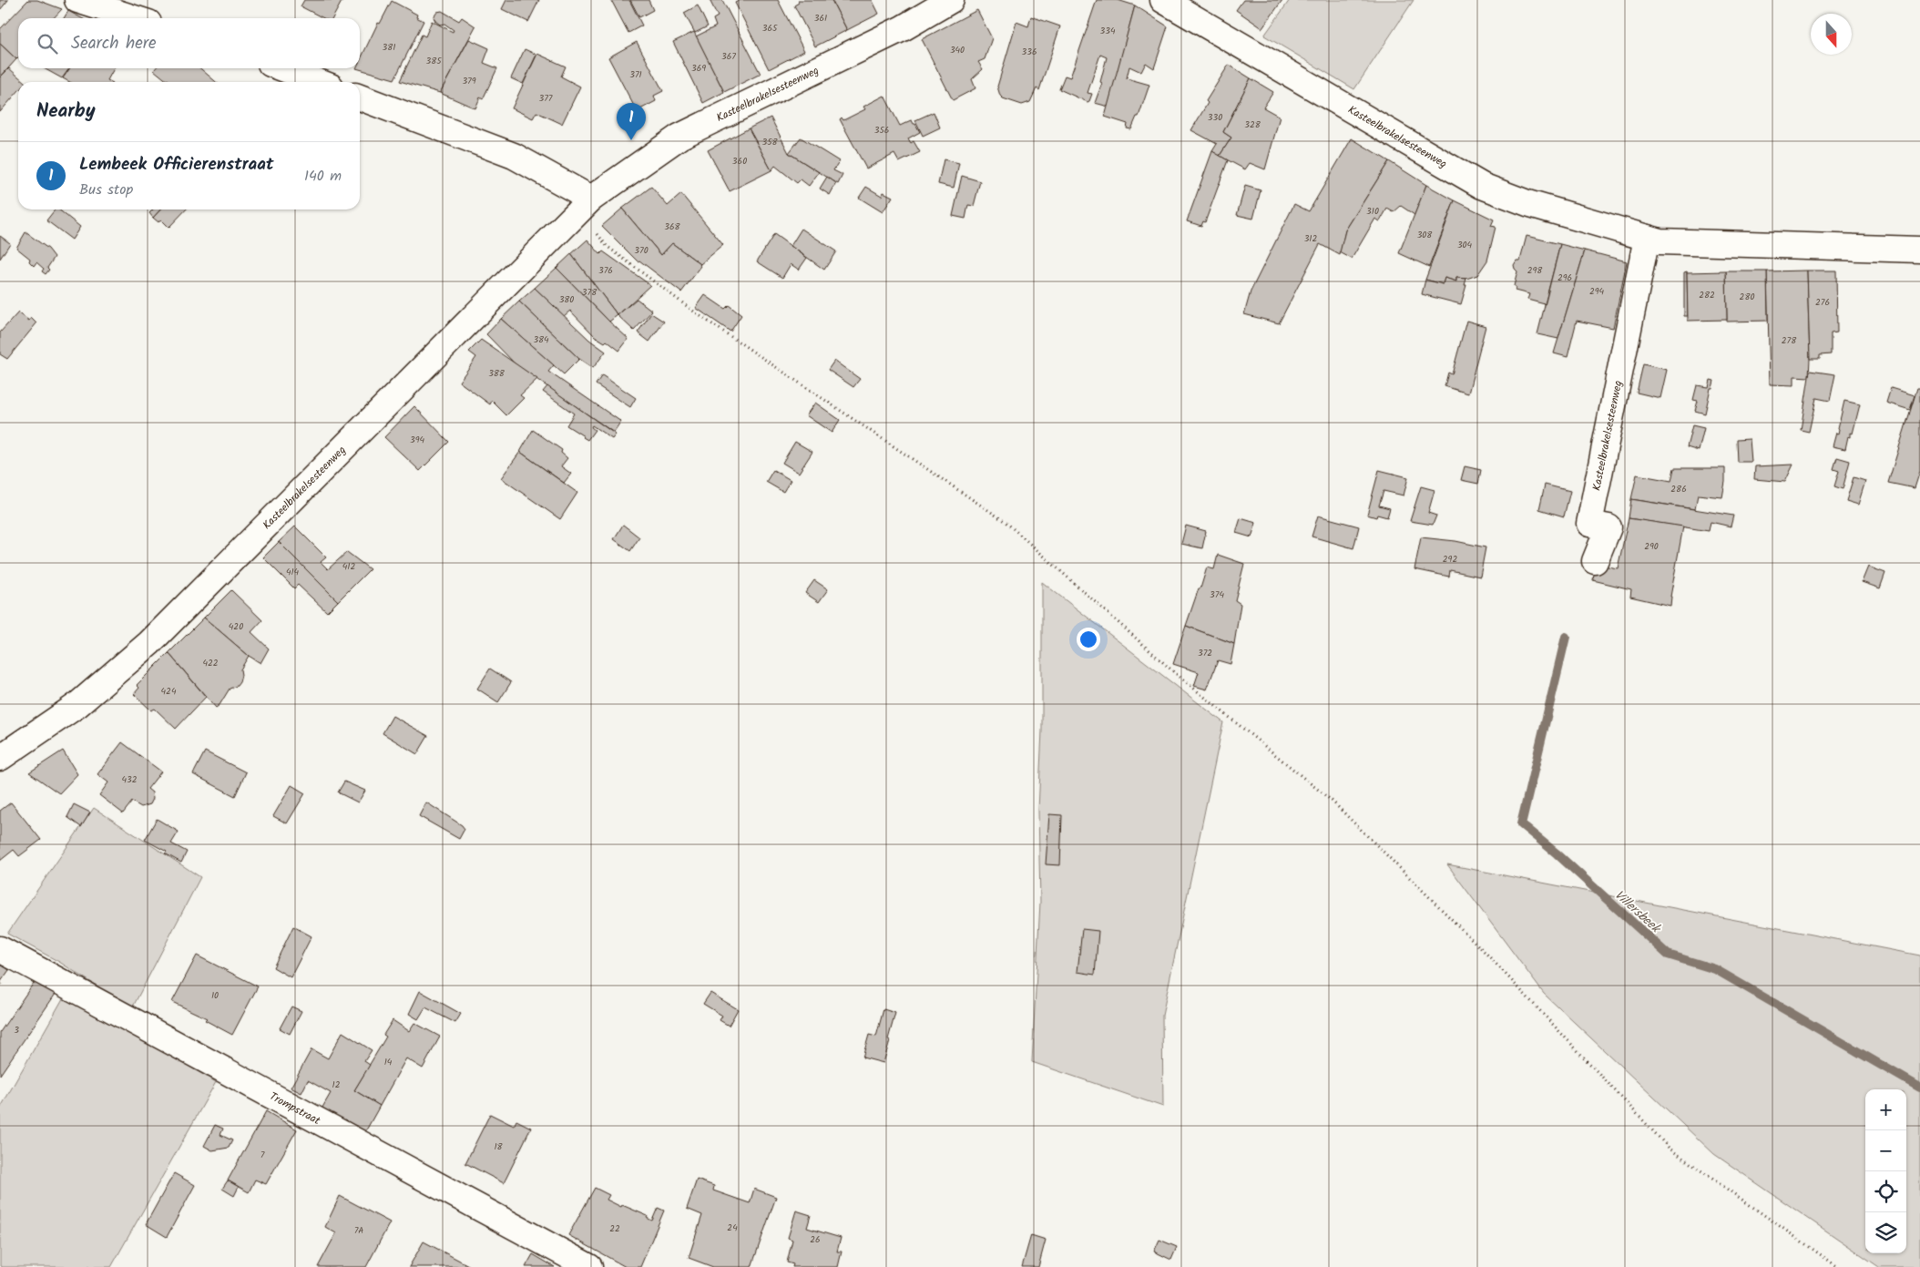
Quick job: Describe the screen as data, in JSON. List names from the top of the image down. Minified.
{"streets":{"street":["Kasteelbrakelsesteenweg","Trompstraat"]},"water":["Villersbeek"],"house_numbers":["361","365","334","381","340","336","367","385","369","371","379","377","330","328","356","358","360","310","368","308","312","304","370","376","298","296","294","378","282","280","380","276","384","278","388","394","286","290","292","412","414","374","420","372","422","424","432","10","3","14","12","18","7","24","22","7A","26"],"north":"bottom","page":{"search":"Search here","heading":"Nearby","pins":"1","list":[{"mark":"1","name":"Lembeek Officierenstraat","note":"Bus stop","value":"140 m"}],"map_buttons":["+","−"]}}
